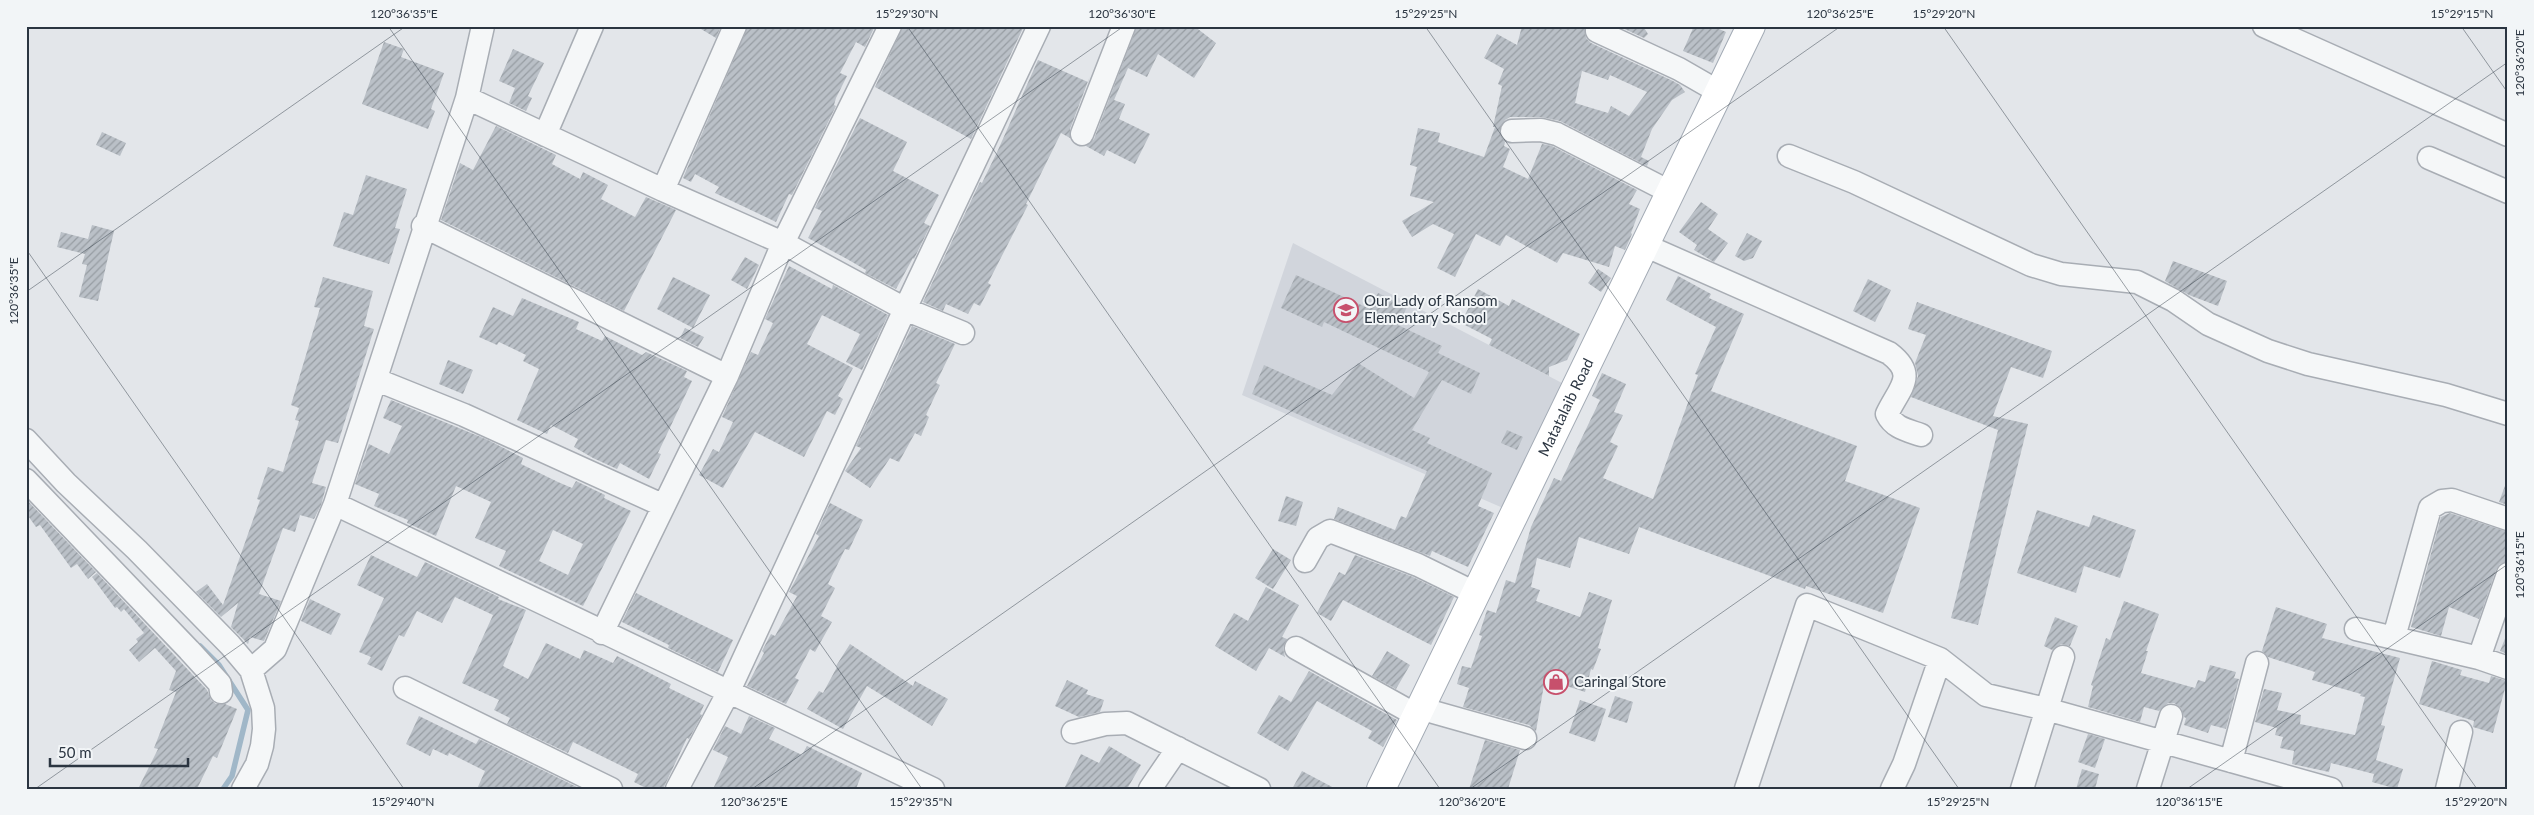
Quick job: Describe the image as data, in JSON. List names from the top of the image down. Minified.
{"streets":{"main road":["Matatalaib Road"]},"places":{"school or university":["Our Lady of Ransom Elementary School"],"shop":["Caringal Store"]},"scale_bar":"50 m","coordinates":["120°36'35\"E","15°29'30\"N","120°36'30\"E","15°29'25\"N","120°36'25\"E","15°29'20\"N","15°29'15\"N","120°36'20\"E","120°36'15\"E","15°29'40\"N","15°29'35\"N"]}
